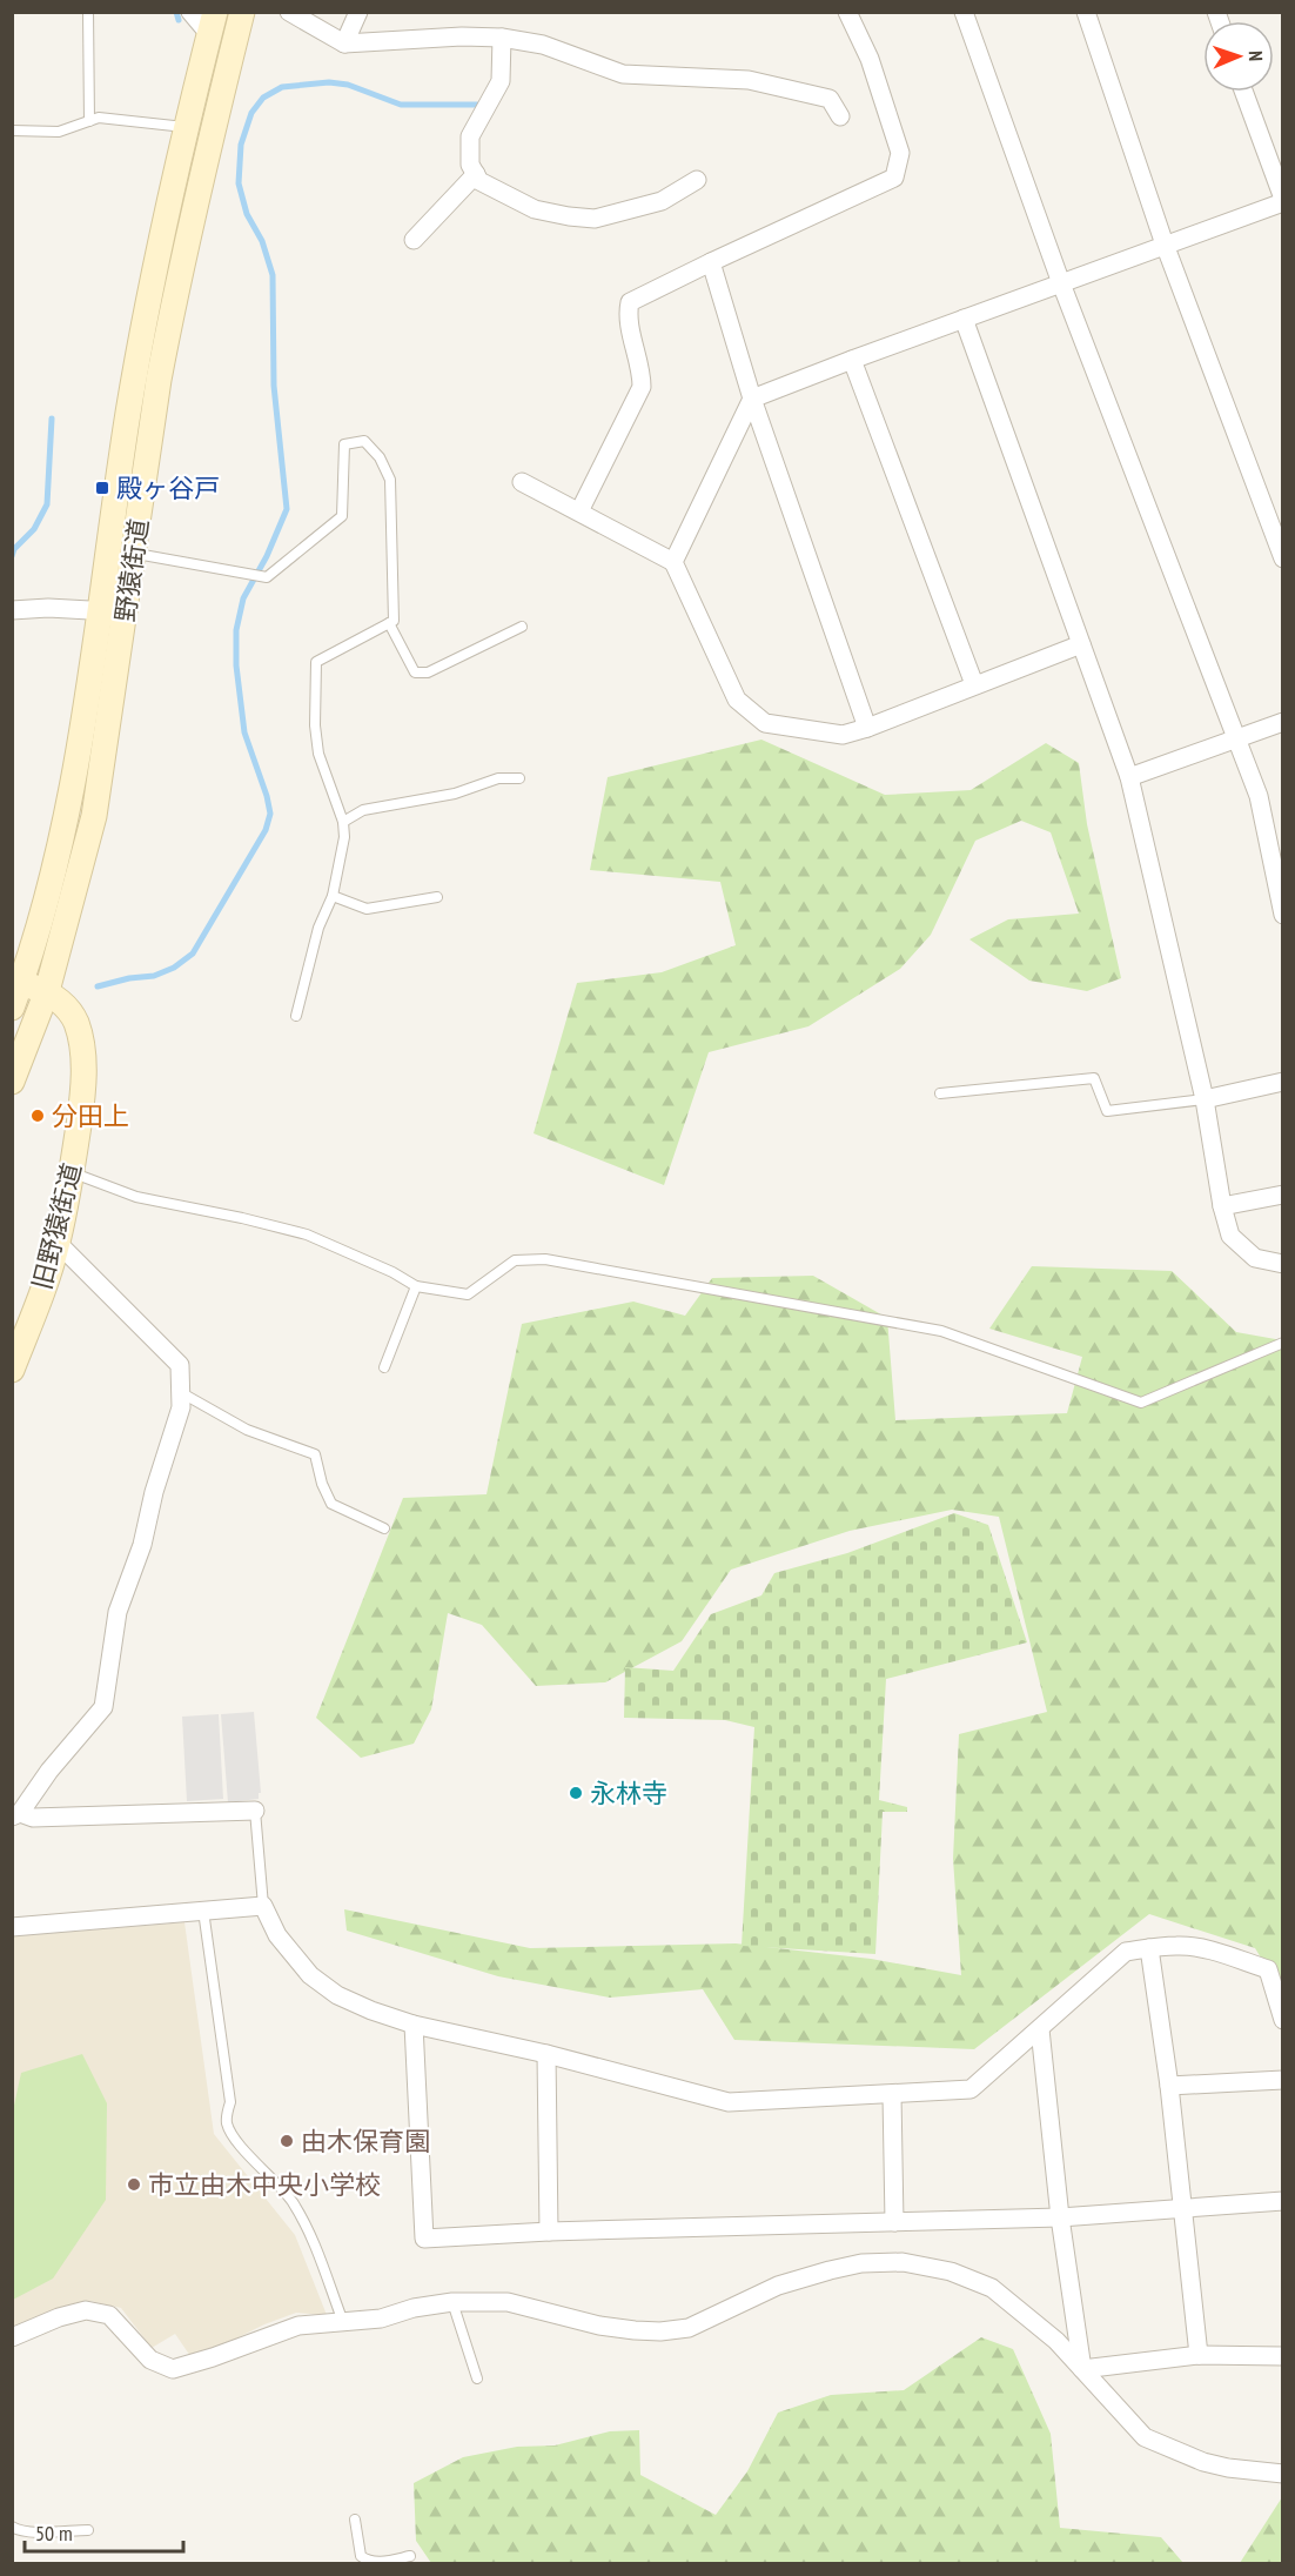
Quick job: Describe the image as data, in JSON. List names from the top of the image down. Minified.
{"streets":{"main road":["野猿街道","旧野猿街道"]},"crossings":[["野猿街道","旧野猿街道"]],"places":{"transit":["殿ヶ谷戸"],"other":["分田上","永林寺","由木保育園","市立由木中央小学校"]},"scale_bar":"50 m","north":"right"}
